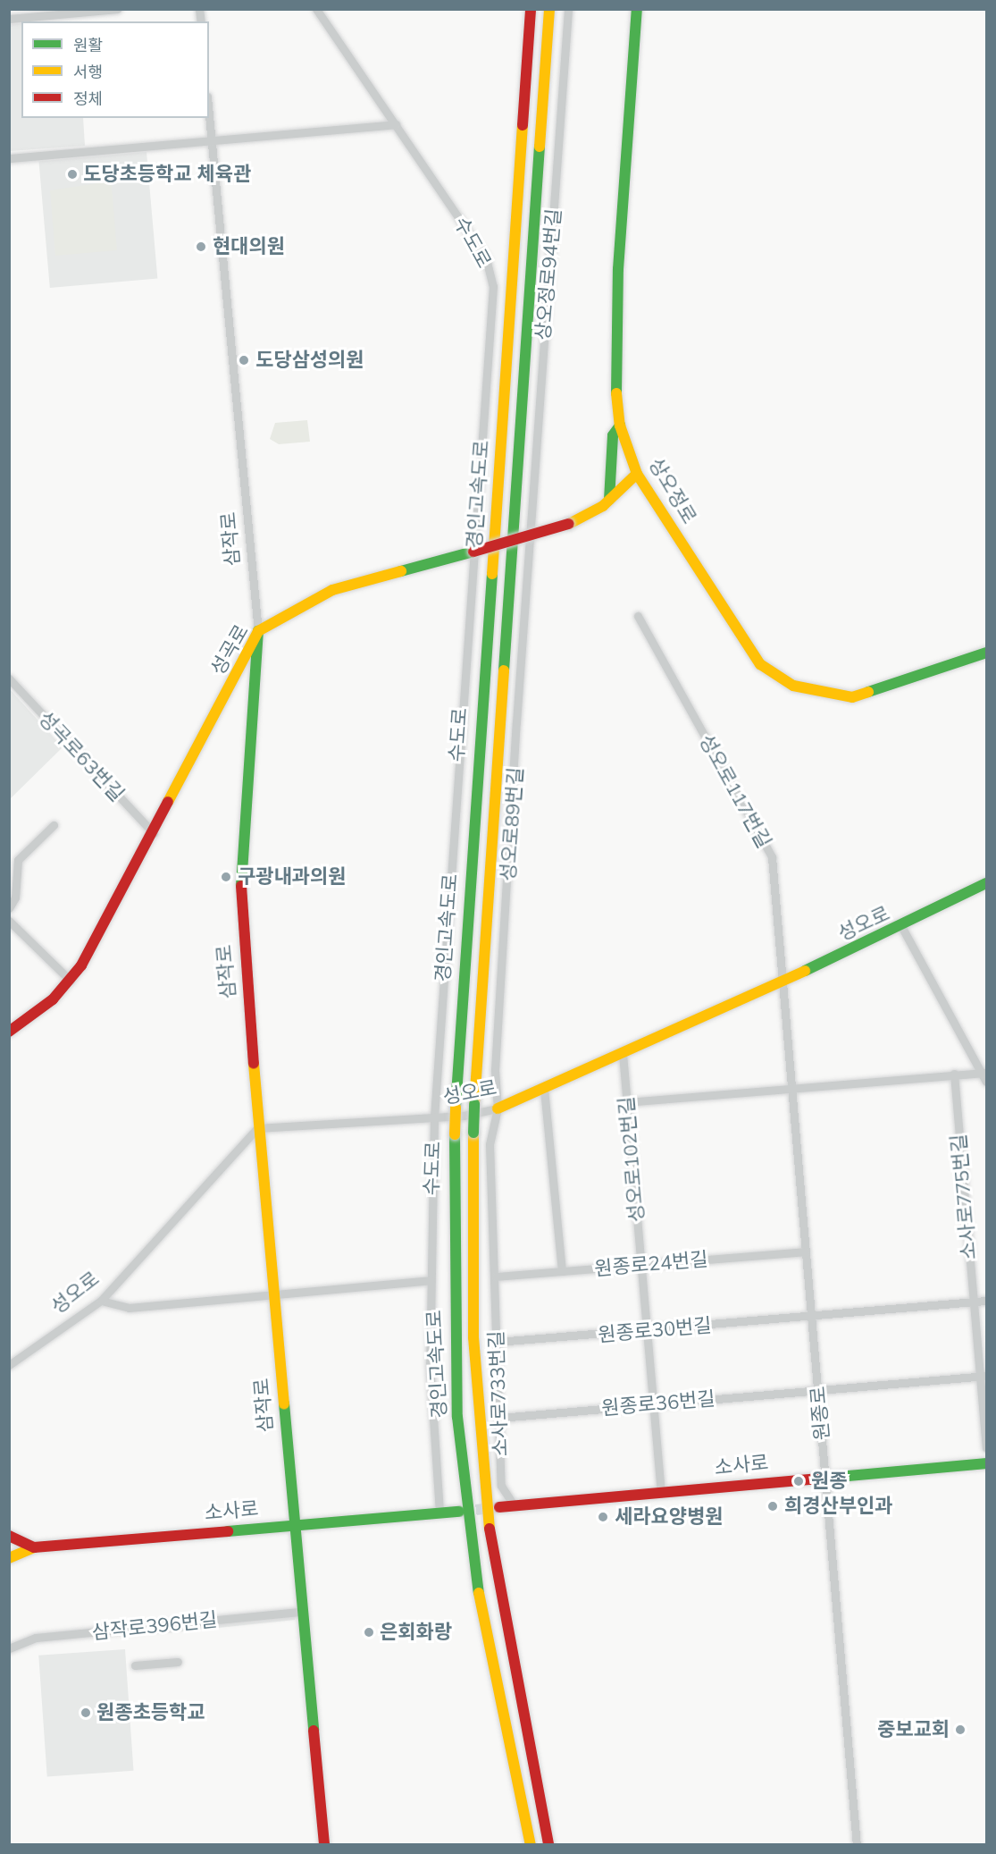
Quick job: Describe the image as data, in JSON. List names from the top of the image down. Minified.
{"streets":{"main road":["상오정로","경인고속도로","삼작로","성곡로","성오로","소사로"],"street":["수도로","상오정로94번길","성곡로63번길","성오로117번길","성오로89번길","성오로102번길","소사로775번길","원종로24번길","원종로30번길","소사로733번길","원종로36번길","원종로","삼작로396번길"]},"crossings":[["수도로","성곡로"],["수도로","성오로"],["수도로","소사로"],["상오정로94번길","성오로89번길"],["상오정로","성곡로"],["삼작로","성곡로"],["삼작로","성오로"],["삼작로","소사로"],["삼작로","삼작로396번길"],["성곡로","성곡로63번길"],["성오로117번길","성오로"],["성오로117번길","원종로"],["성오로89번길","성오로"],["성오로89번길","원종로24번길"],["성오로89번길","소사로733번길"],["성오로","성오로102번길"],["성오로","원종로"],["성오로102번길","원종로24번길"],["성오로102번길","원종로30번길"],["성오로102번길","원종로36번길"],["성오로102번길","소사로"],["소사로775번길","원종로30번길"],["소사로775번길","원종로36번길"],["원종로24번길","소사로733번길"],["원종로24번길","원종로"],["원종로30번길","소사로733번길"],["원종로30번길","원종로"],["소사로733번길","원종로36번길"],["소사로733번길","소사로"],["원종로36번길","원종로"],["원종로","소사로"]],"places":["도당초등학교 체육관","현대의원","도당삼성의원","구광내과의원","원종","희경산부인과","세라요양병원","은회화랑","원종초등학교","중보교회"],"legend":["원활","서행","정체"]}
